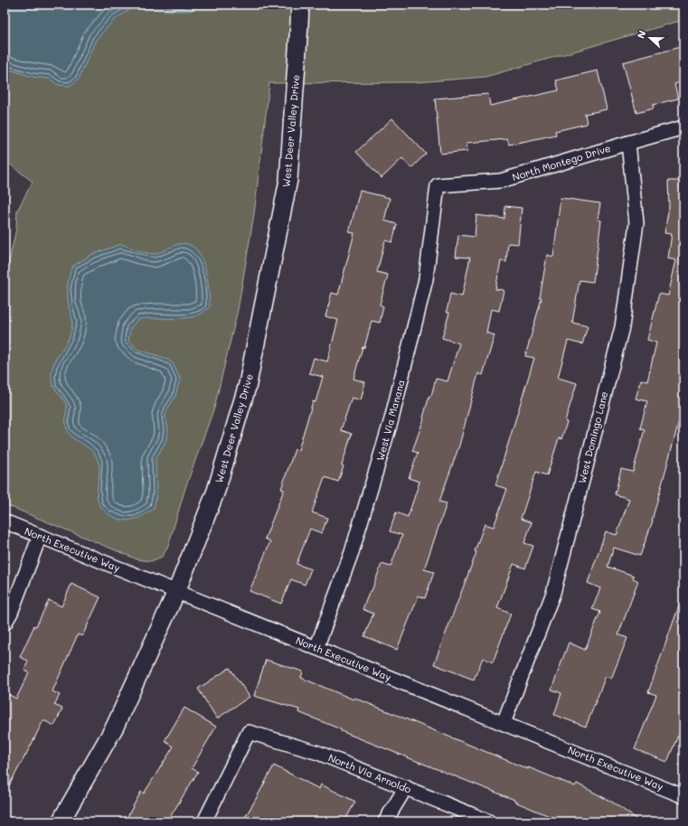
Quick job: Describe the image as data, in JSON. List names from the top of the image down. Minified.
{"streets":{"street":["West Deer Valley Drive","North Montego Drive","West Via Manana","West Domingo Lane","North Executive Way","North Via Arnoldo"]},"crossings":[["West Deer Valley Drive","North Executive Way"],["North Montego Drive","West Via Manana"],["North Montego Drive","West Domingo Lane"],["West Via Manana","North Executive Way"],["West Domingo Lane","North Executive Way"]],"north":"left"}
